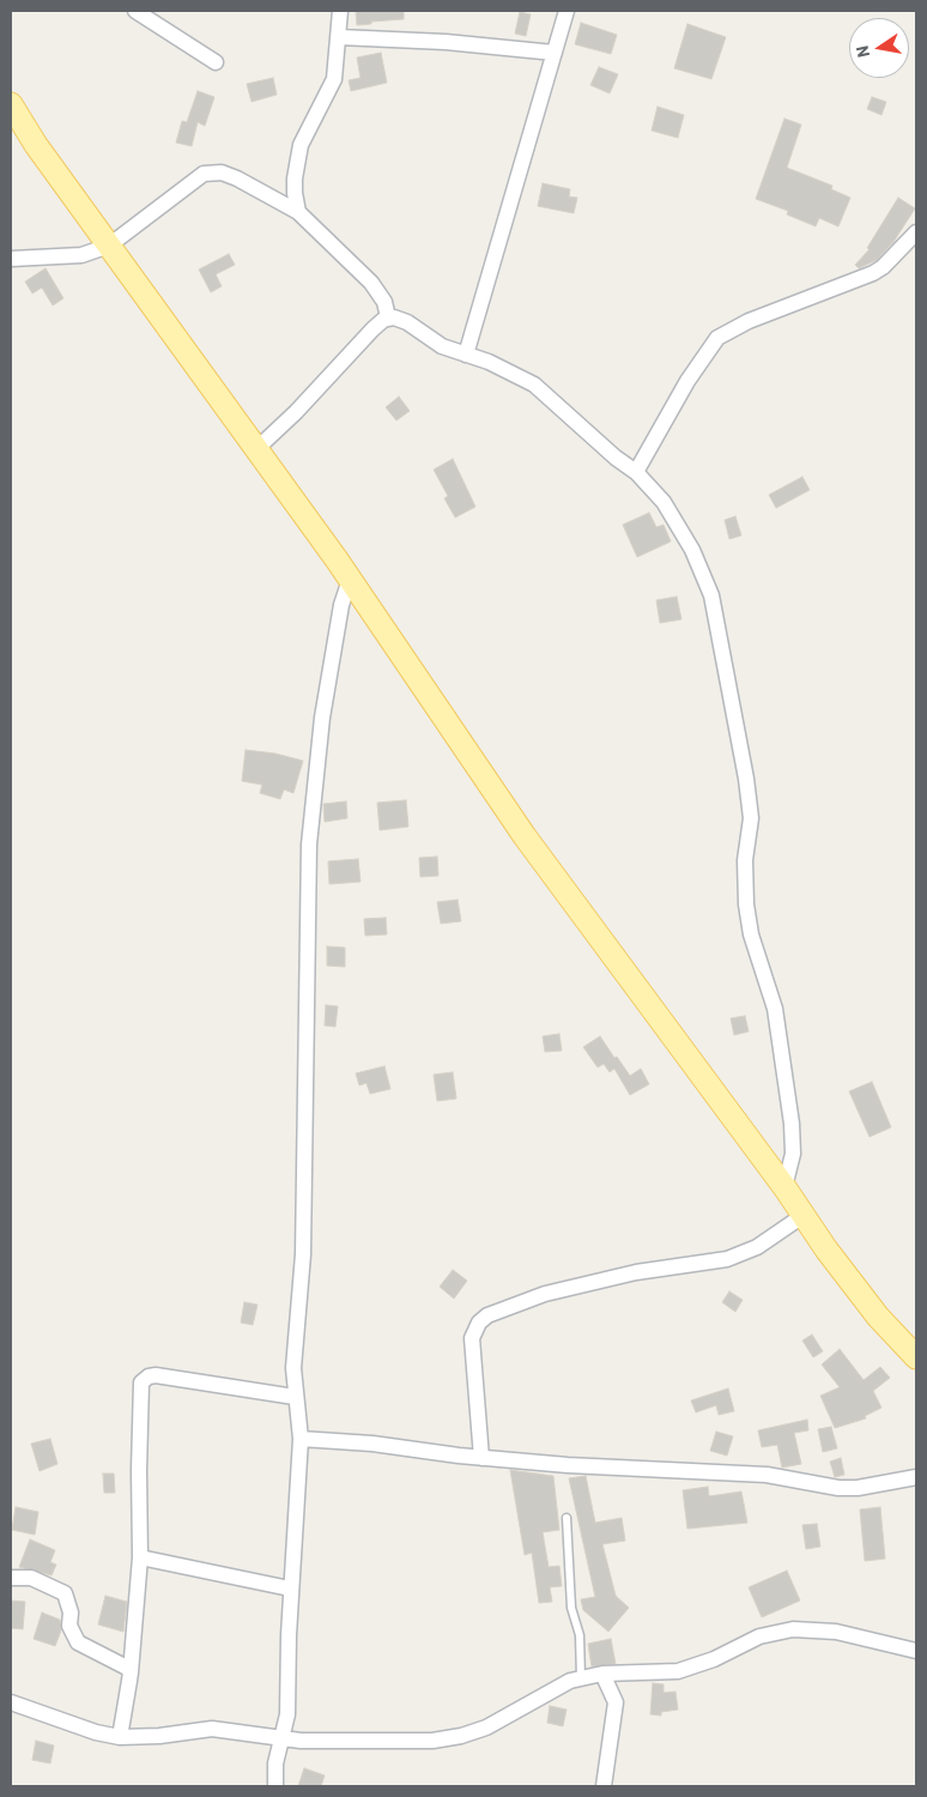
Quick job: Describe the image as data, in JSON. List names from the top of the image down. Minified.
{"north":"left"}
